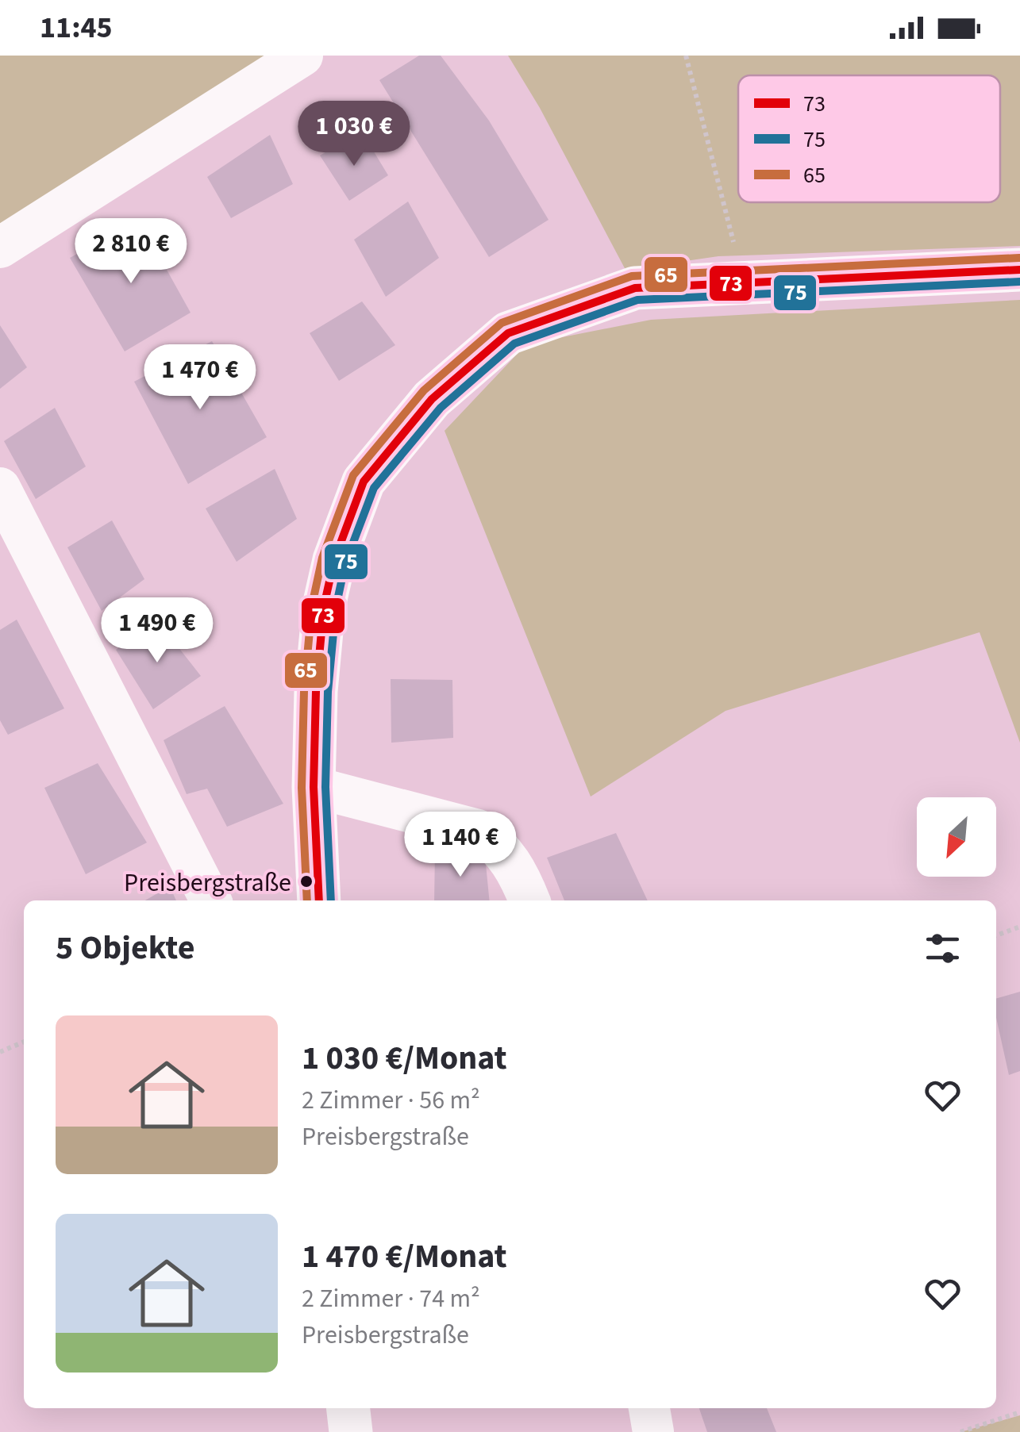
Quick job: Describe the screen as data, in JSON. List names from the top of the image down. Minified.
{"places":["Preisbergstraße"],"lines":["transit line 65","transit line 73","transit line 75"],"legend":["73","75","65"],"north":"bottom left","page":{"status":"11:45","price":["1 030 €","2 810 €","1 470 €","1 490 €","1 140 €"],"heading":"5 Objekte","list":[{"name":"1 030 €/Monat","note":"2 Zimmer · 56 m² · Preisbergstraße"},{"name":"1 470 €/Monat","note":"2 Zimmer · 74 m² · Preisbergstraße"}]}}
